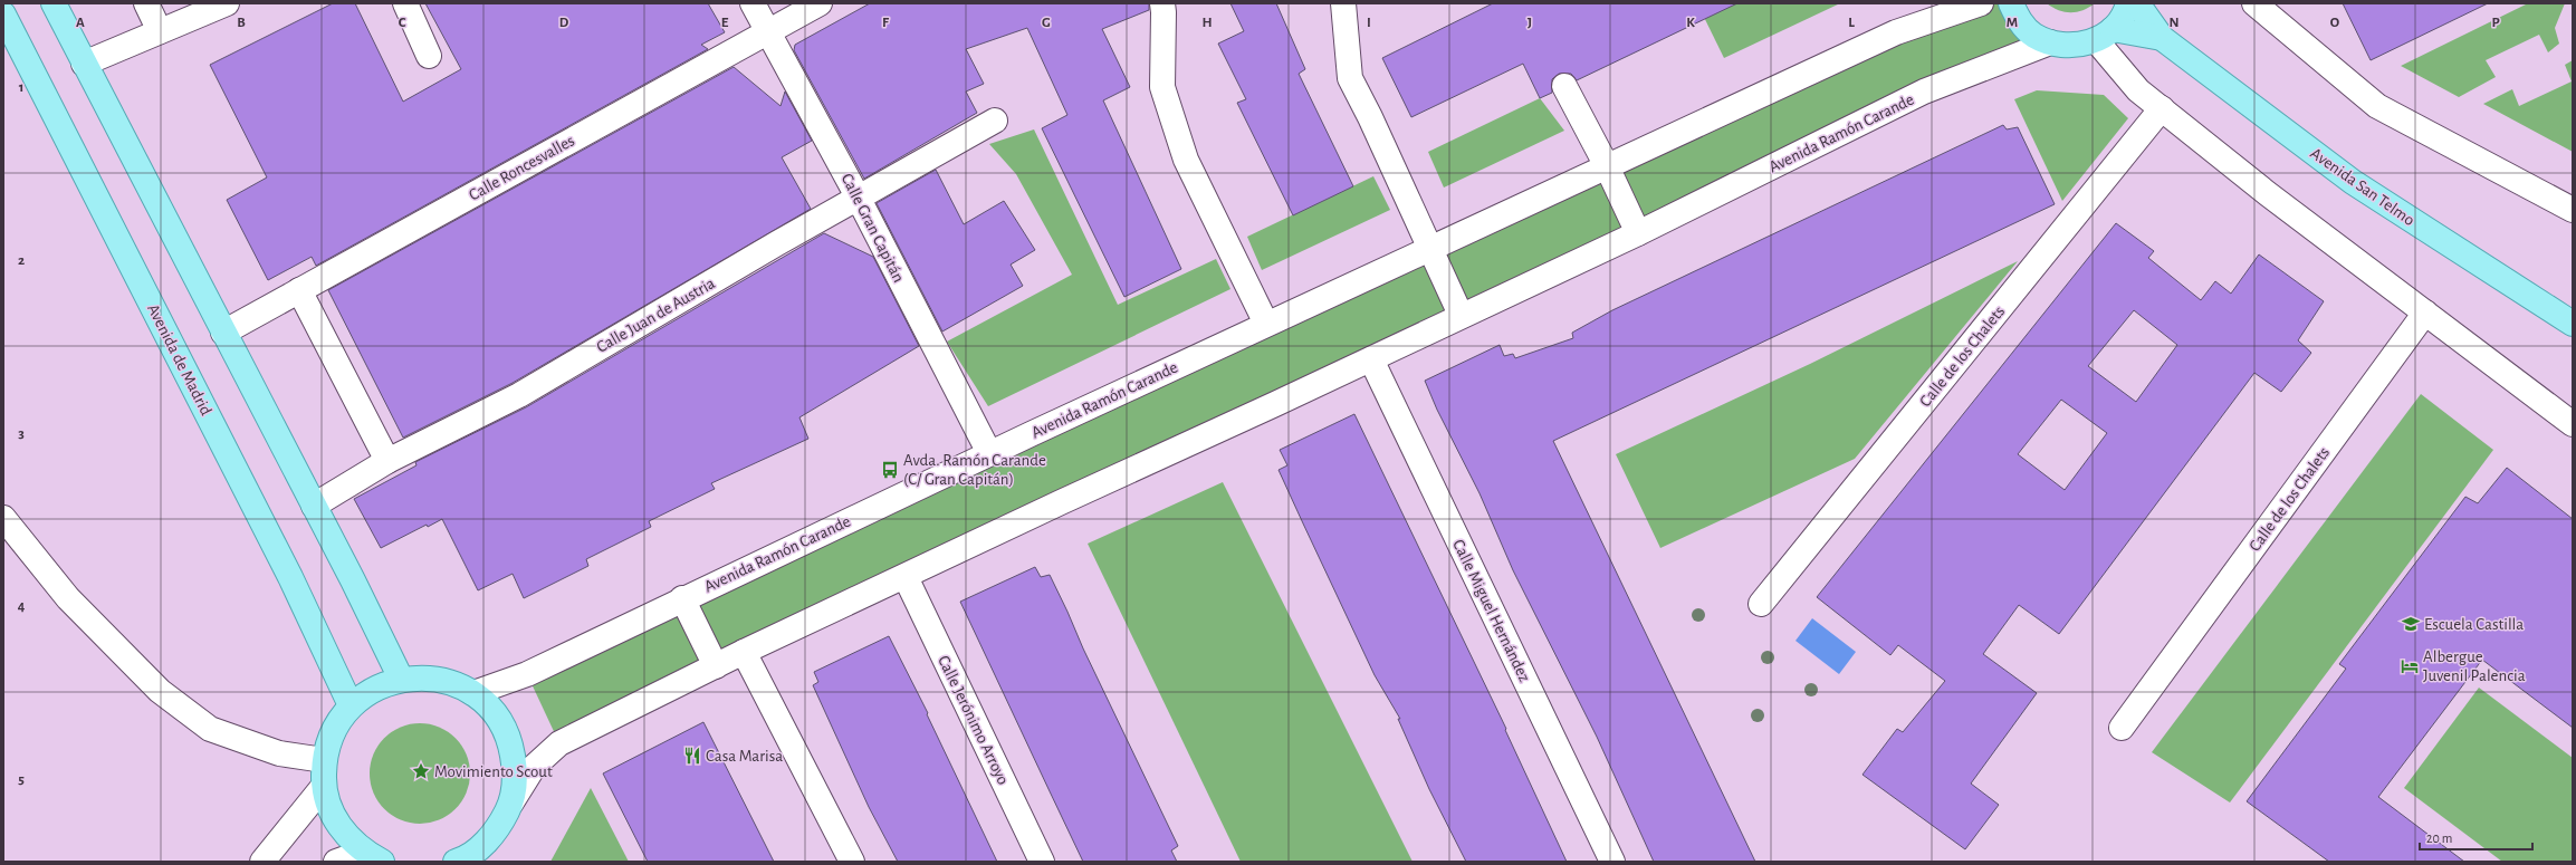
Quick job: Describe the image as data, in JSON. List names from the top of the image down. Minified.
{"streets":{"main road":["Avenida San Telmo","Avenida de Madrid"],"street":["Avenida Ramón Carande","Calle Roncesvalles","Calle Gran Capitán","Calle Juan de Austria","Calle de los Chalets","Calle Miguel Hernández","Calle Jerónimo Arroyo"]},"crossings":[["Avenida Ramón Carande","Calle Gran Capitán"],["Avenida Ramón Carande","Calle Miguel Hernández"],["Avenida Ramón Carande","Calle Jerónimo Arroyo"],["Calle Roncesvalles","Calle Gran Capitán"],["Calle Gran Capitán","Calle Juan de Austria"]],"places":{"bus stop":["Avda. Ramón Carande (C/ Gran Capitán)"],"school or university":["Escuela Castilla"],"hotel":["Albergue Juvenil Palencia"],"restaurant":["Casa Marisa"],"place":["Movimiento Scout"]},"scale_bar":"20 m","grid":{"columns":["A","B","C","D","E","F","G","H","I","J","K","L","M","N","O","P"],"rows":["1","2","3","4","5"]}}
